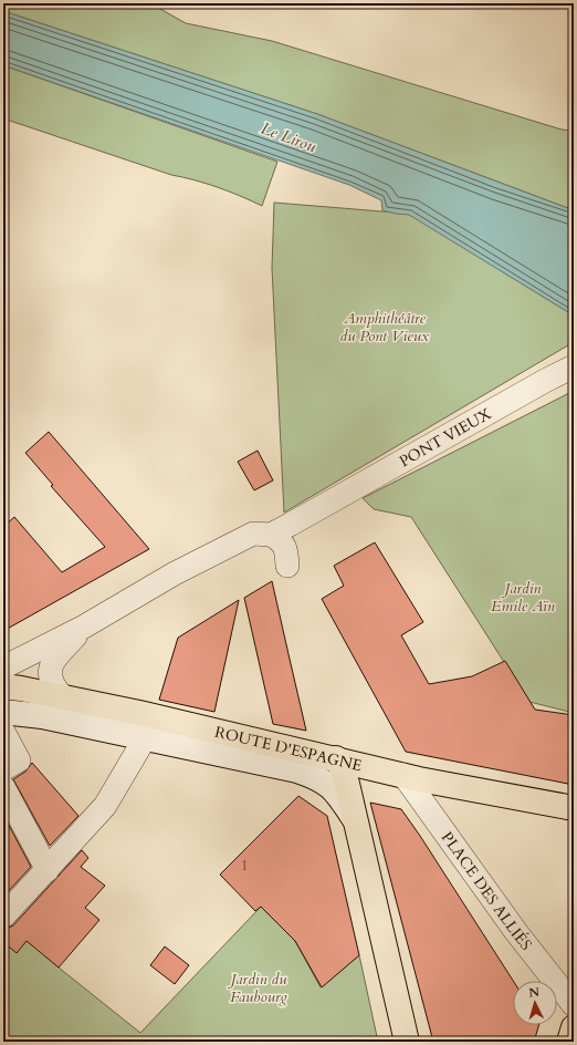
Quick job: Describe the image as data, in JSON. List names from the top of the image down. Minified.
{"streets":{"main road":["ROUTE D'ESPAGNE"],"street":["PONT VIEUX","PLACE DES ALLIÉS"]},"crossings":[["ROUTE D'ESPAGNE","PLACE DES ALLIÉS"]],"water":["Le Lirou"],"parks":["Amphithéâtre du Pont Vieux","Jardin Emile Aïn","Jardin du Faubourg"],"house_numbers":["1"],"north":"top"}
